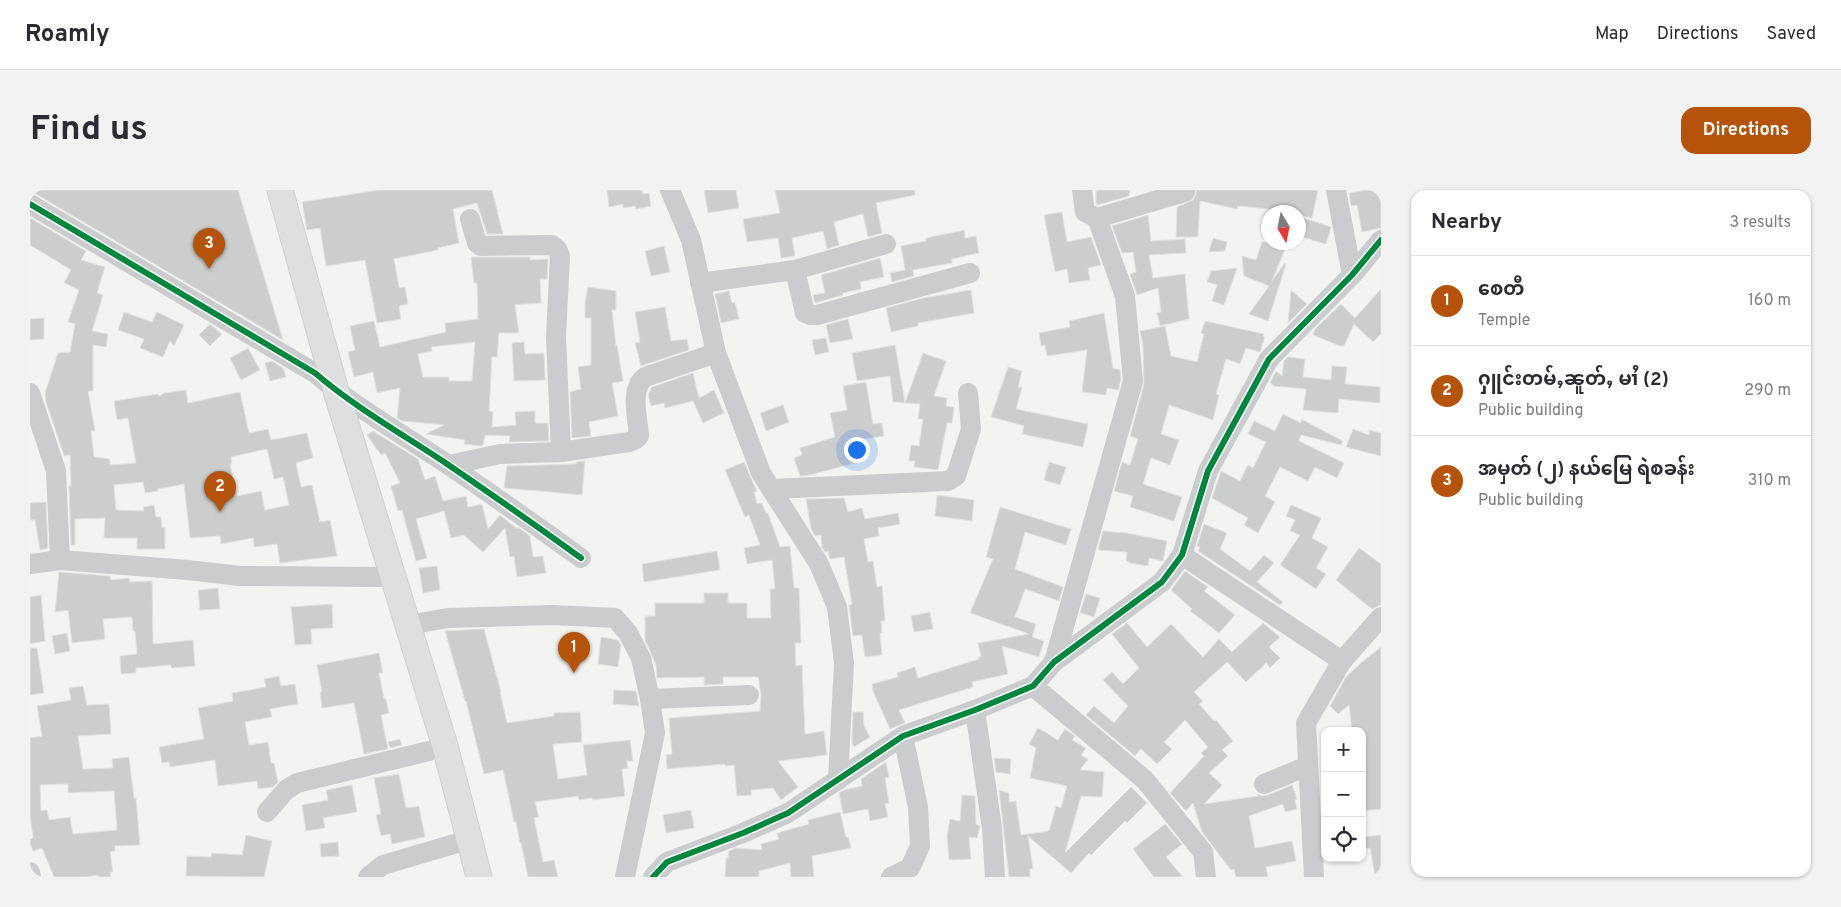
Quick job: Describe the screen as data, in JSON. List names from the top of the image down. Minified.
{"north":"bottom","page":{"header":"Roamly","nav":["Map","Directions","Saved"],"buttons":"Directions","title":"Find us","heading":["Nearby","3 results"],"pins":["3","2","1"],"list":[{"mark":"1","name":"စေတီ","note":"Temple","value":"160 m"},{"mark":"2","name":"ႁူင်းတမ်ႇၼူတ်ႇ မၢႆ (2)","note":"Public building","value":"290 m"},{"mark":"3","name":"အမှတ် (၂) နယ်မြေ ရဲစခန်း","note":"Public building","value":"310 m"}],"map_buttons":["+","−"]}}
